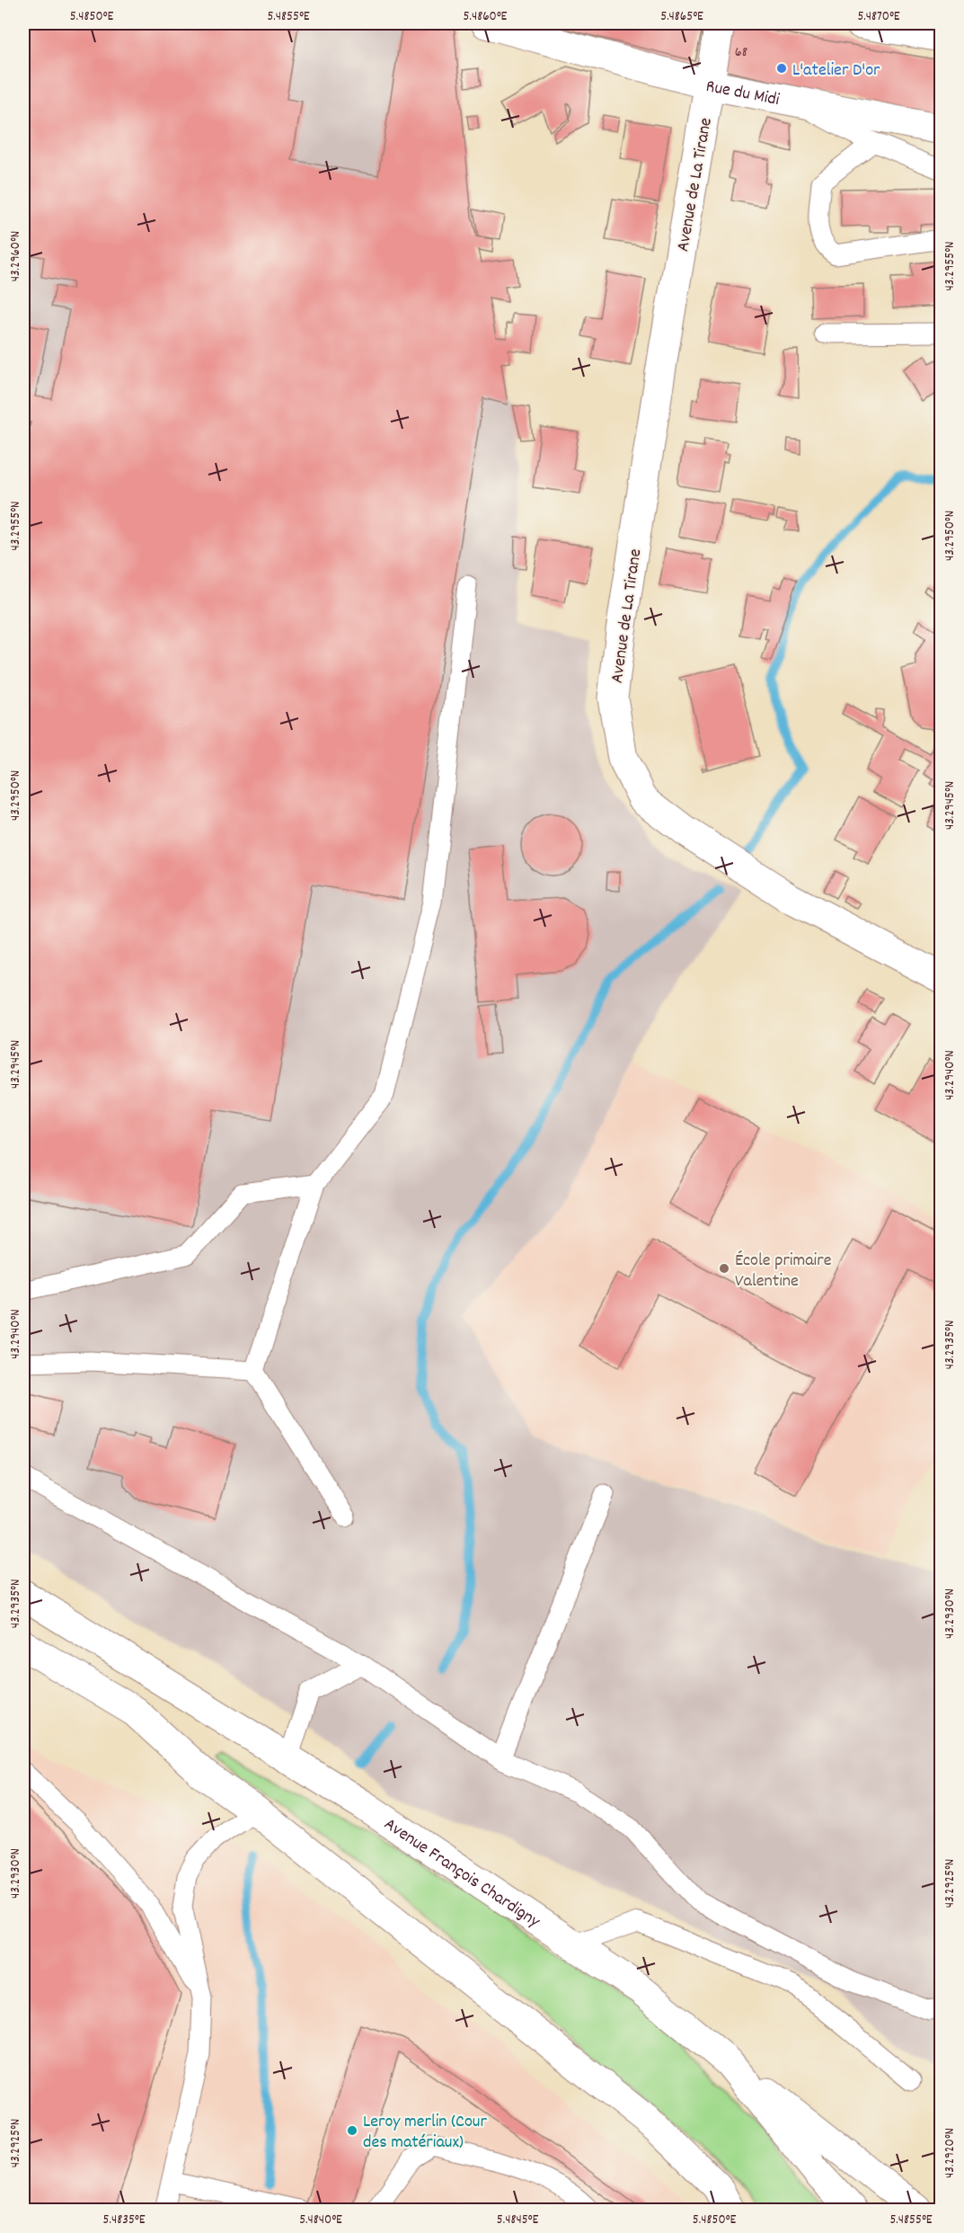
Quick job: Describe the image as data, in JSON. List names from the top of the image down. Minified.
{"streets":{"main road":["Rue du Midi","Avenue de La Tirane","Avenue François Chardigny"]},"crossings":[["Rue du Midi","Avenue de La Tirane"]],"places":["L'atelier D'or","École primaire Valentine","Leroy merlin (Cour des matériaux)"],"house_numbers":["68"],"coordinates":["5.4850°E","5.4855°E","5.4860°E","5.4865°E","5.4870°E","43.2960°N","43.2955°N","43.2950°N","43.2945°N","43.2940°N","43.2935°N","43.2930°N","43.2925°N","43.2920°N","5.4835°E","5.4840°E","5.4845°E"]}
